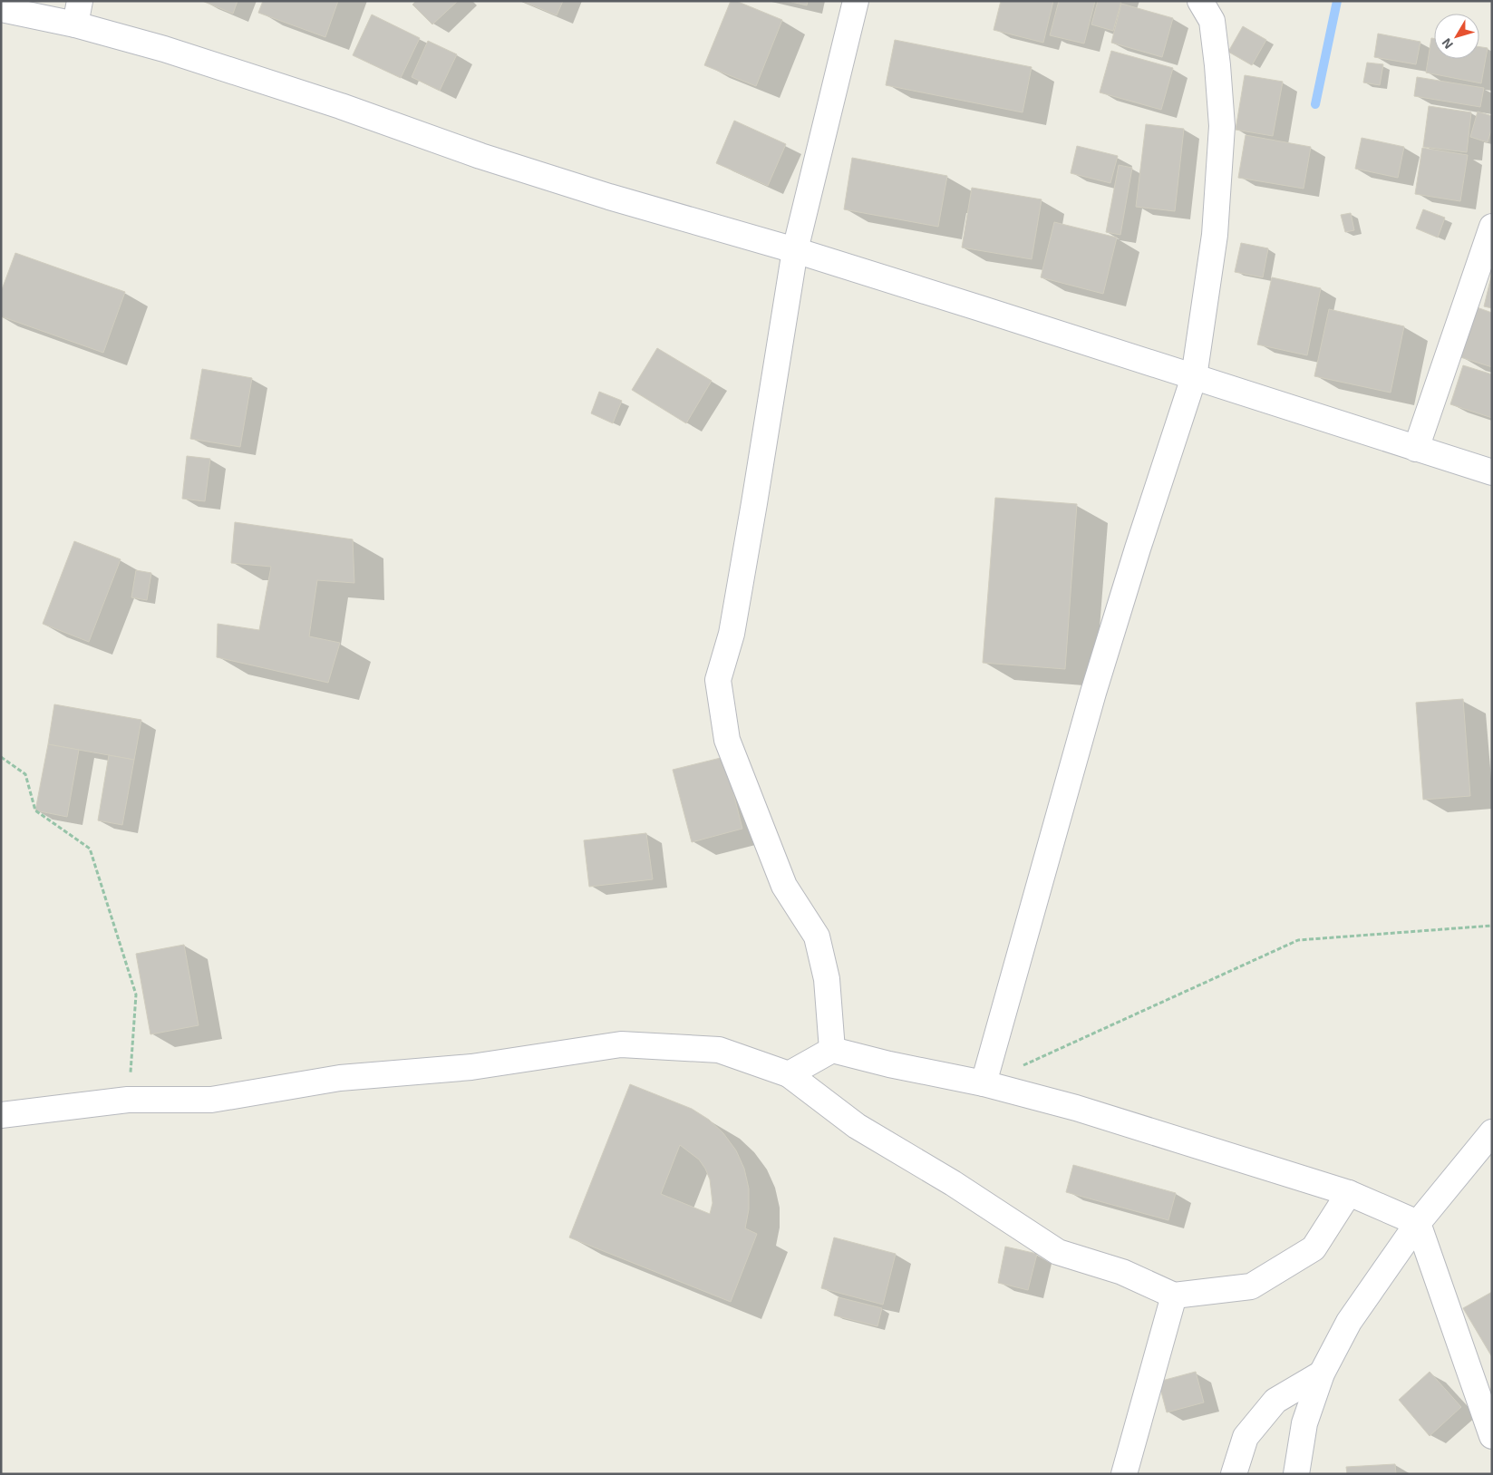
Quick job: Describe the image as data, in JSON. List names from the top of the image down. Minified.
{"north":"bottom left"}
